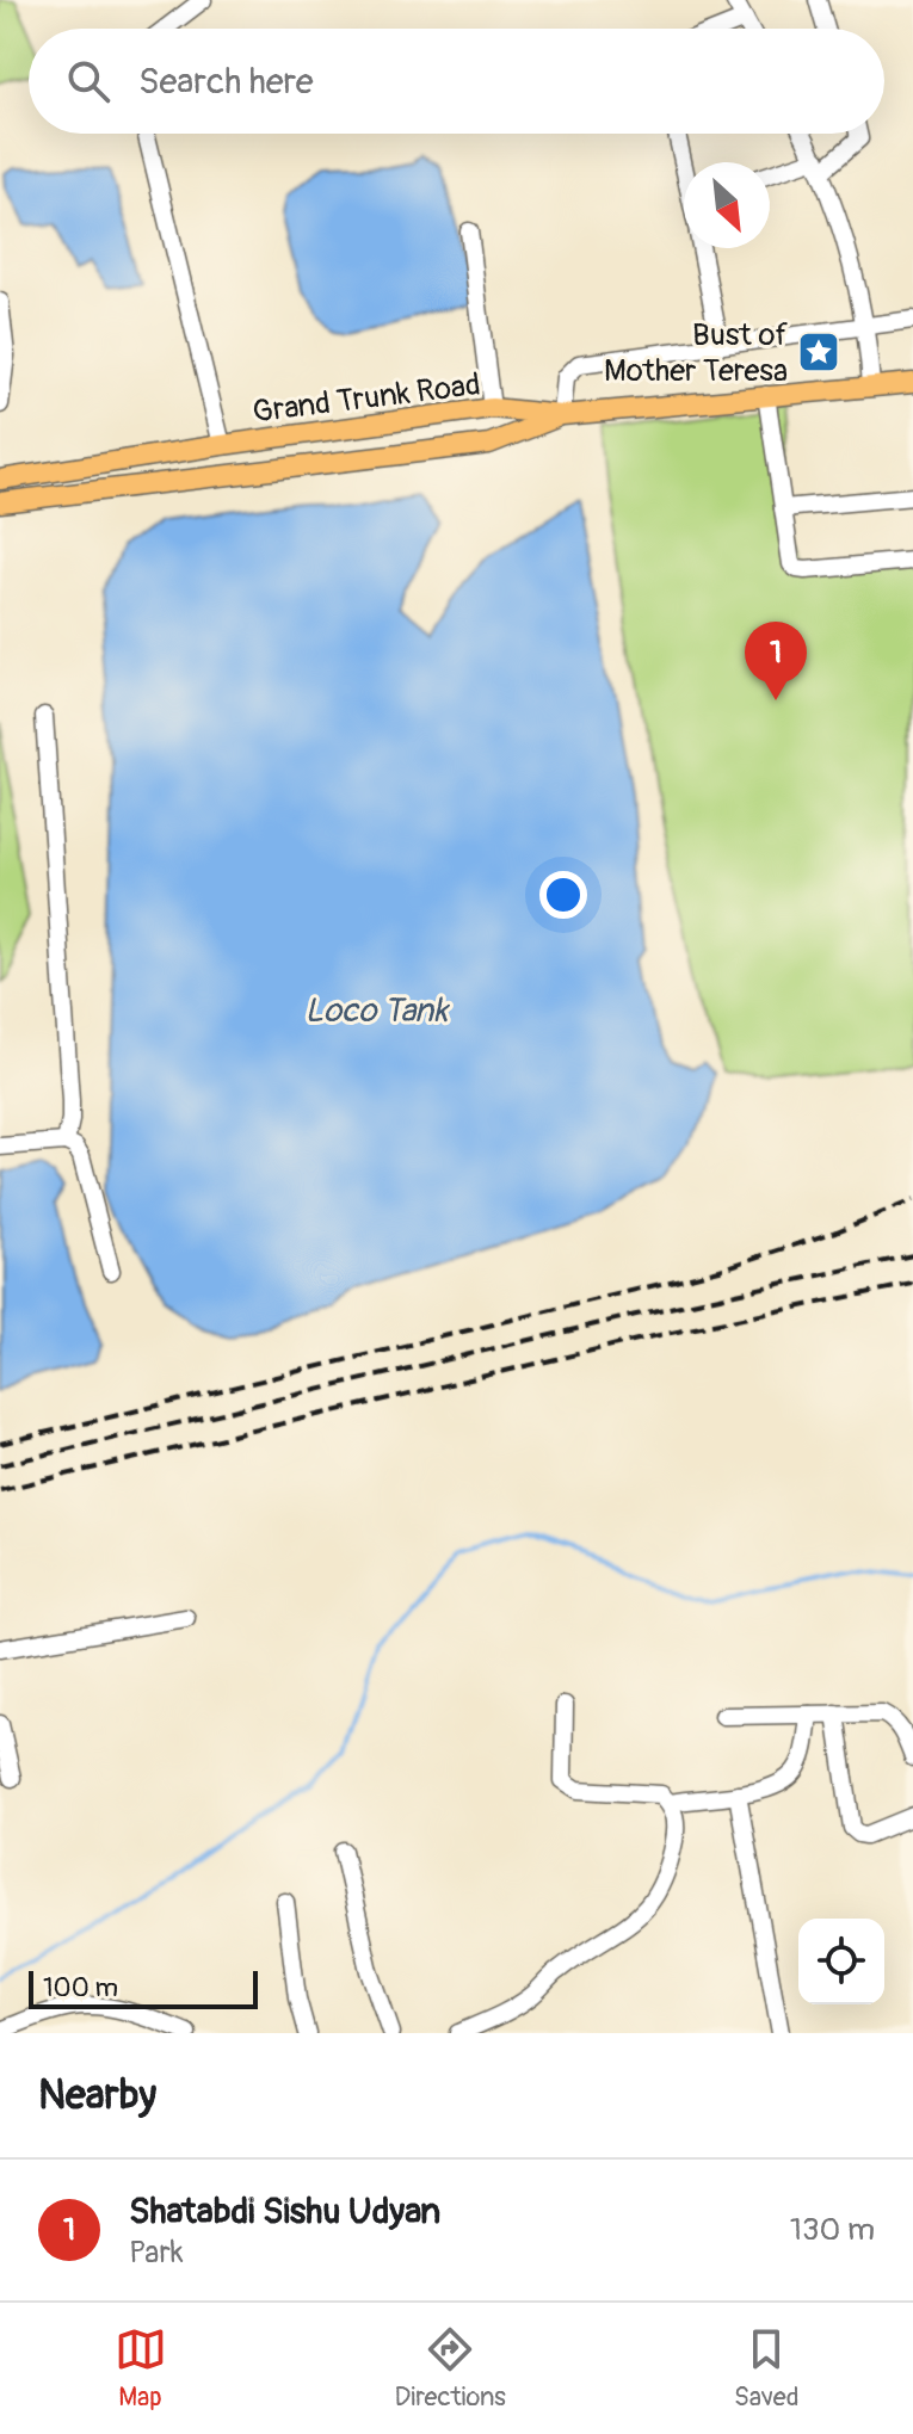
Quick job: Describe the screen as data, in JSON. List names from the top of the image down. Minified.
{"streets":{"main road":["Grand Trunk Road"]},"water":["Loco Tank"],"places":{"place":["Bust of Mother Teresa"]},"scale_bar":"100 m","north":"bottom right","page":{"search":"Search here","pins":"1","scale":"100 m","heading":"Nearby","list":[{"mark":"1","name":"Shatabdi Sishu Udyan","note":"Park","value":"130 m"}],"nav":["Map","Directions","Saved"]}}
